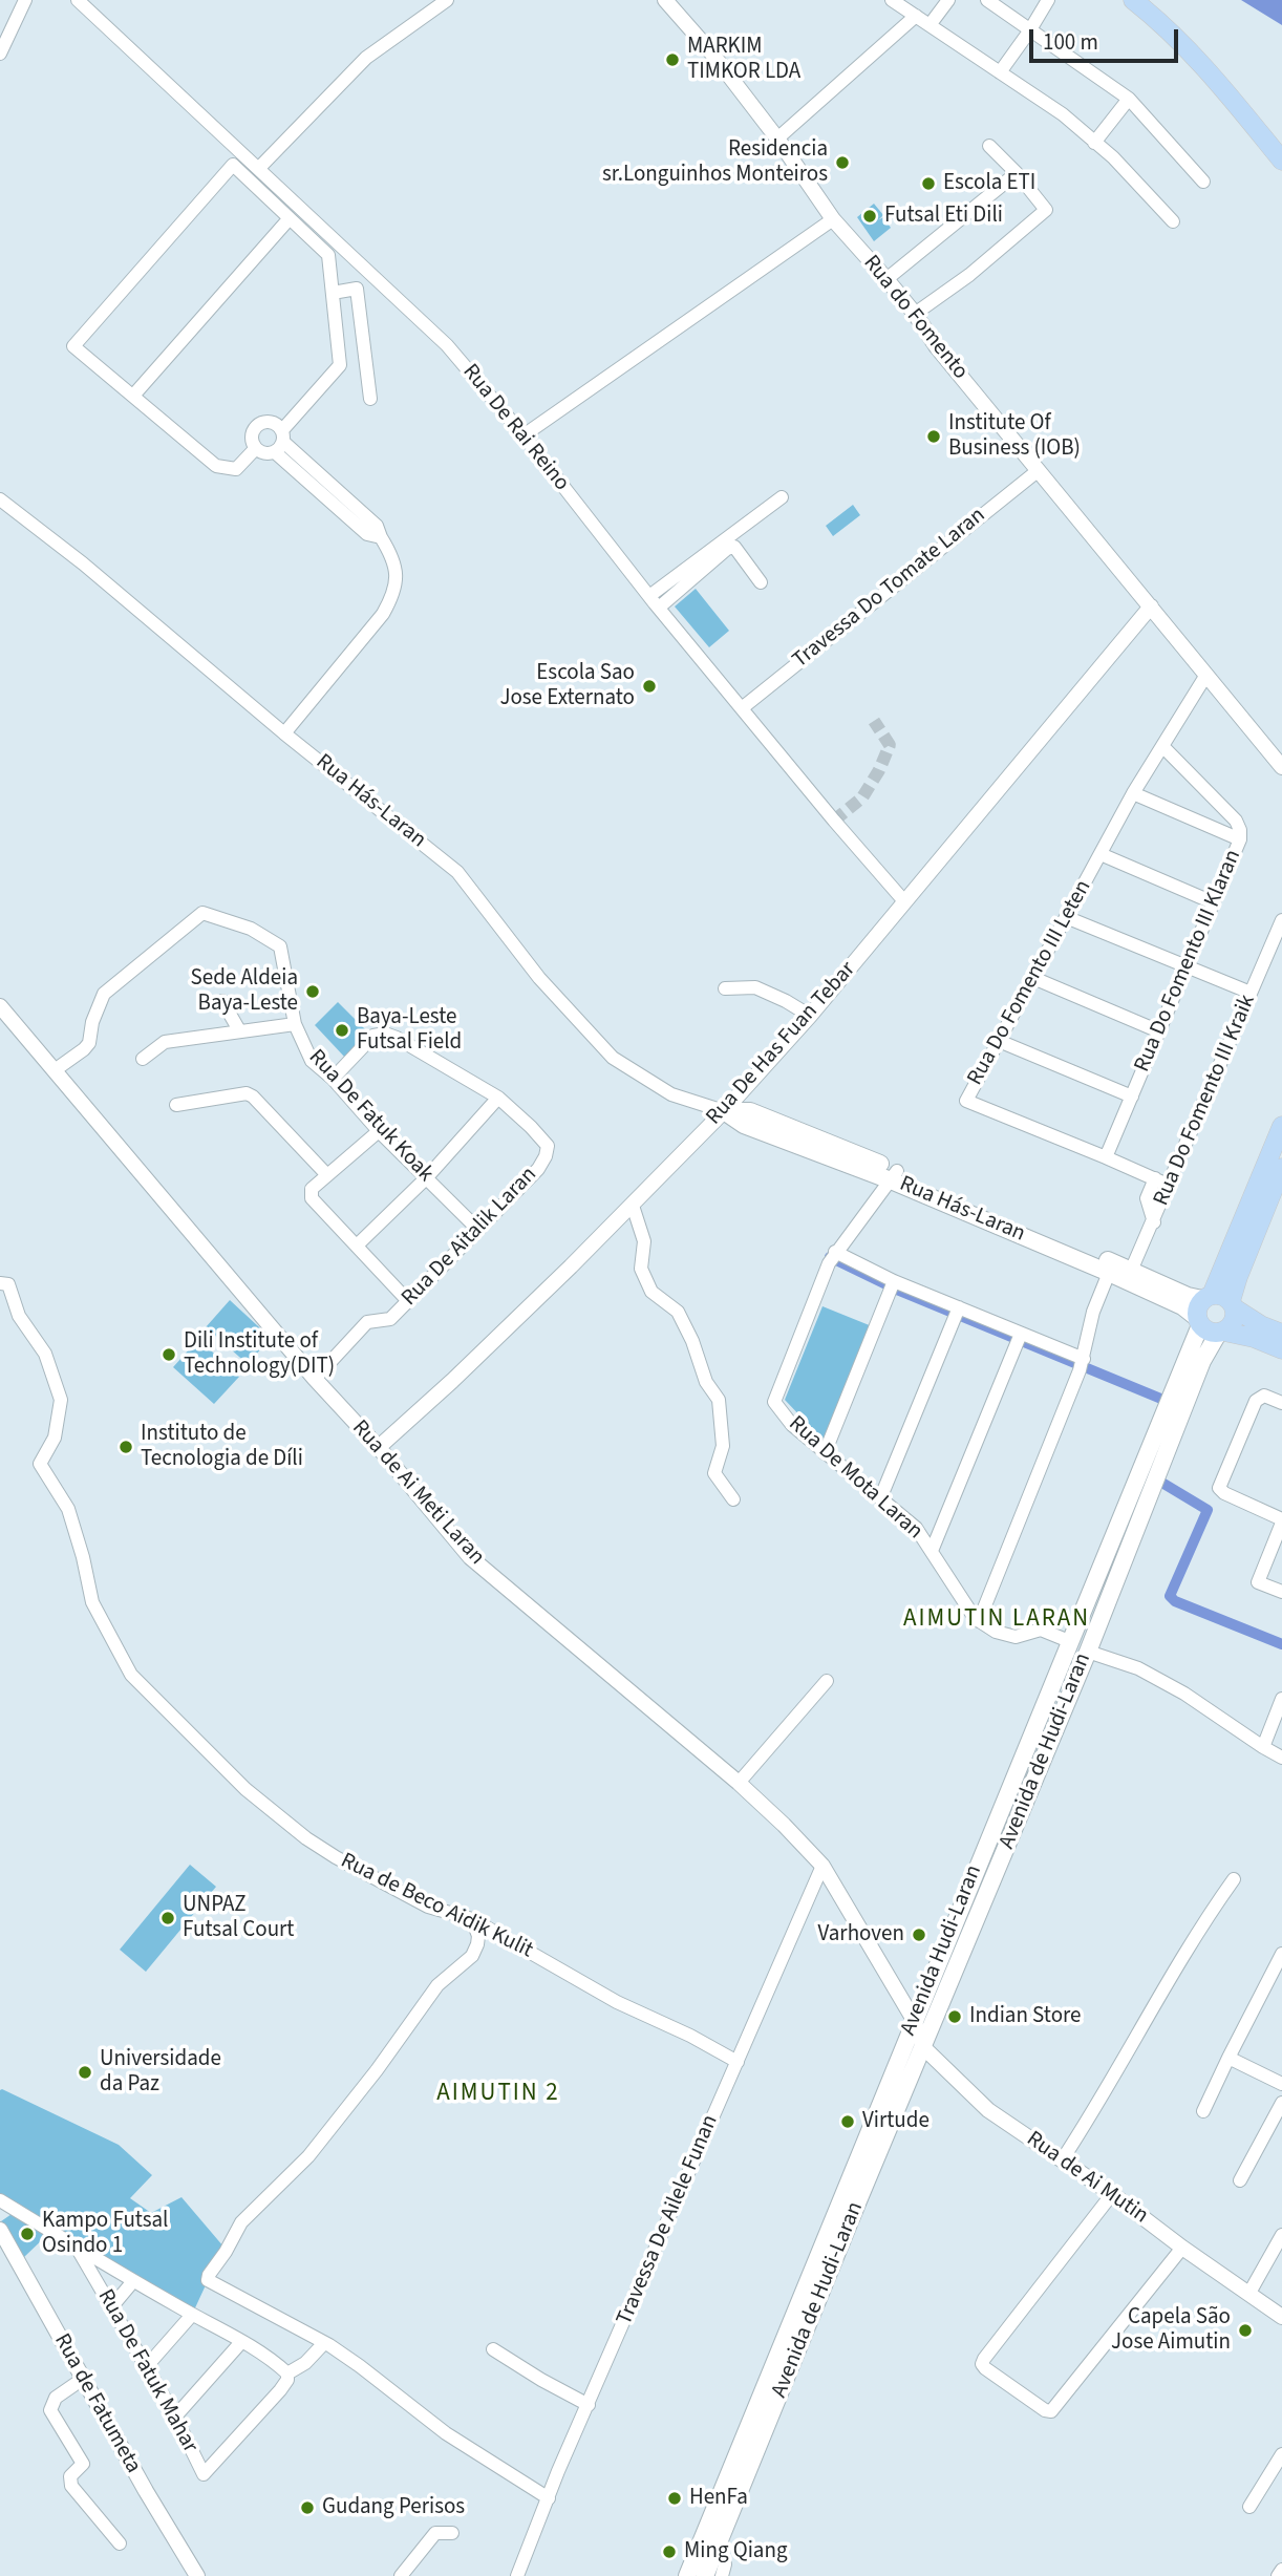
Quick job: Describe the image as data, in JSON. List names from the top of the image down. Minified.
{"streets":{"main road":["Rua Hás-Laran","Avenida de Hudi-Laran","Avenida Hudi-Laran"],"street":["Rua do Fomento","Rua De Rai Reino","Travessa Do Tomate Laran","Rua Do Fomento III Klaran","Rua Do Fomento III Leten","Rua De Has Fuan Tebar","Rua Do Fomento III Kraik","Rua De Fatuk Koak","Rua De Aitalik Laran","Rua De Mota Laran","Rua de Ai Meti Laran","Rua de Beco Aidik Kulit","Rua de Ai Mutin","Travessa De Ailele Funan","Rua De Fatuk Mahar","Rua de Fatumeta"]},"crossings":[["Rua do Fomento","Travessa Do Tomate Laran"],["Rua do Fomento","Rua Do Fomento III Leten"],["Rua do Fomento","Rua De Has Fuan Tebar"],["Rua De Rai Reino","Travessa Do Tomate Laran"],["Rua De Rai Reino","Rua De Has Fuan Tebar"],["Rua Hás-Laran","Rua De Has Fuan Tebar"],["Rua Hás-Laran","Rua Do Fomento III Kraik"],["Rua Hás-Laran","Rua De Mota Laran"],["Rua Hás-Laran","Avenida de Hudi-Laran"],["Rua Hás-Laran","Avenida Hudi-Laran"],["Rua Do Fomento III Klaran","Rua Do Fomento III Leten"],["Rua Do Fomento III Leten","Rua Do Fomento III Kraik"],["Rua De Has Fuan Tebar","Rua de Ai Meti Laran"],["Rua De Fatuk Koak","Rua De Aitalik Laran"],["Rua De Fatuk Koak","Rua de Ai Meti Laran"],["Rua De Aitalik Laran","Rua de Ai Meti Laran"],["Rua de Ai Meti Laran","Avenida Hudi-Laran"],["Rua de Ai Meti Laran","Rua de Ai Mutin"],["Rua de Ai Meti Laran","Travessa De Ailele Funan"],["Avenida de Hudi-Laran","Avenida Hudi-Laran"],["Avenida de Hudi-Laran","Rua de Ai Mutin"],["Rua de Beco Aidik Kulit","Travessa De Ailele Funan"],["Avenida Hudi-Laran","Rua de Ai Mutin"]],"districts":["AIMUTIN LARAN","AIMUTIN 2"],"places":["MARKIM TIMKOR LDA","Residencia sr.Longuinhos Monteiros","Escola ETI","Futsal Eti Dili","Institute Of Business (IOB)","Escola Sao Jose Externato","Sede Aldeia Baya-Leste","Baya-Leste Futsal Field","Dili Institute of Technology(DIT)","Instituto de Tecnologia de Díli","UNPAZ Futsal Court","Varhoven","Indian Store","Universidade da Paz","Virtude","Kampo Futsal Osindo 1","Capela São Jose Aimutin","HenFa","Gudang Perisos","Ming Qiang"],"scale_bar":"100 m"}
